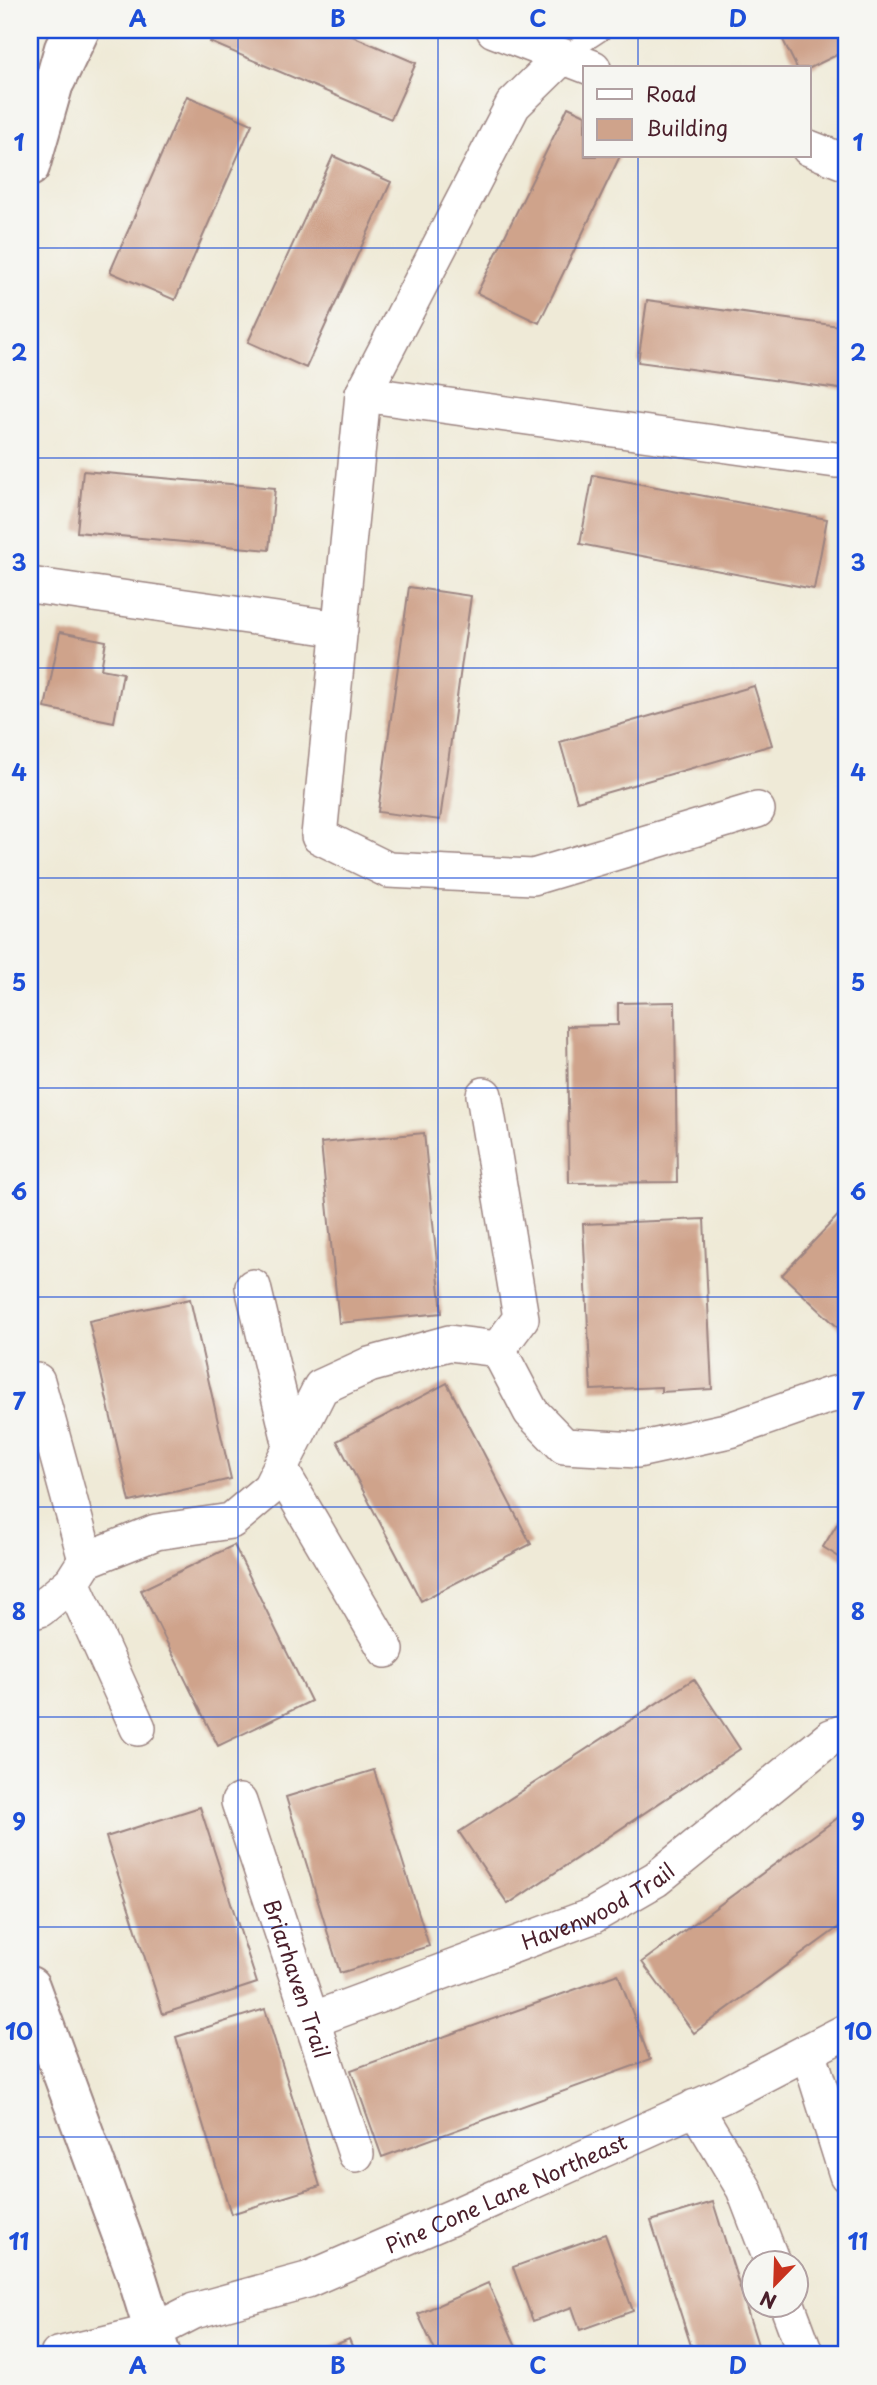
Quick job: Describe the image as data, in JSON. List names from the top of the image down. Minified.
{"streets":{"street":["Havenwood Trail","Briarhaven Trail","Pine Cone Lane Northeast"]},"crossings":[["Havenwood Trail","Briarhaven Trail"]],"legend":["Road","Building"],"north":"bottom left","grid":{"columns":["A","B","C","D"],"rows":["1","2","3","4","5","6","7","8","9","10","11"]}}
